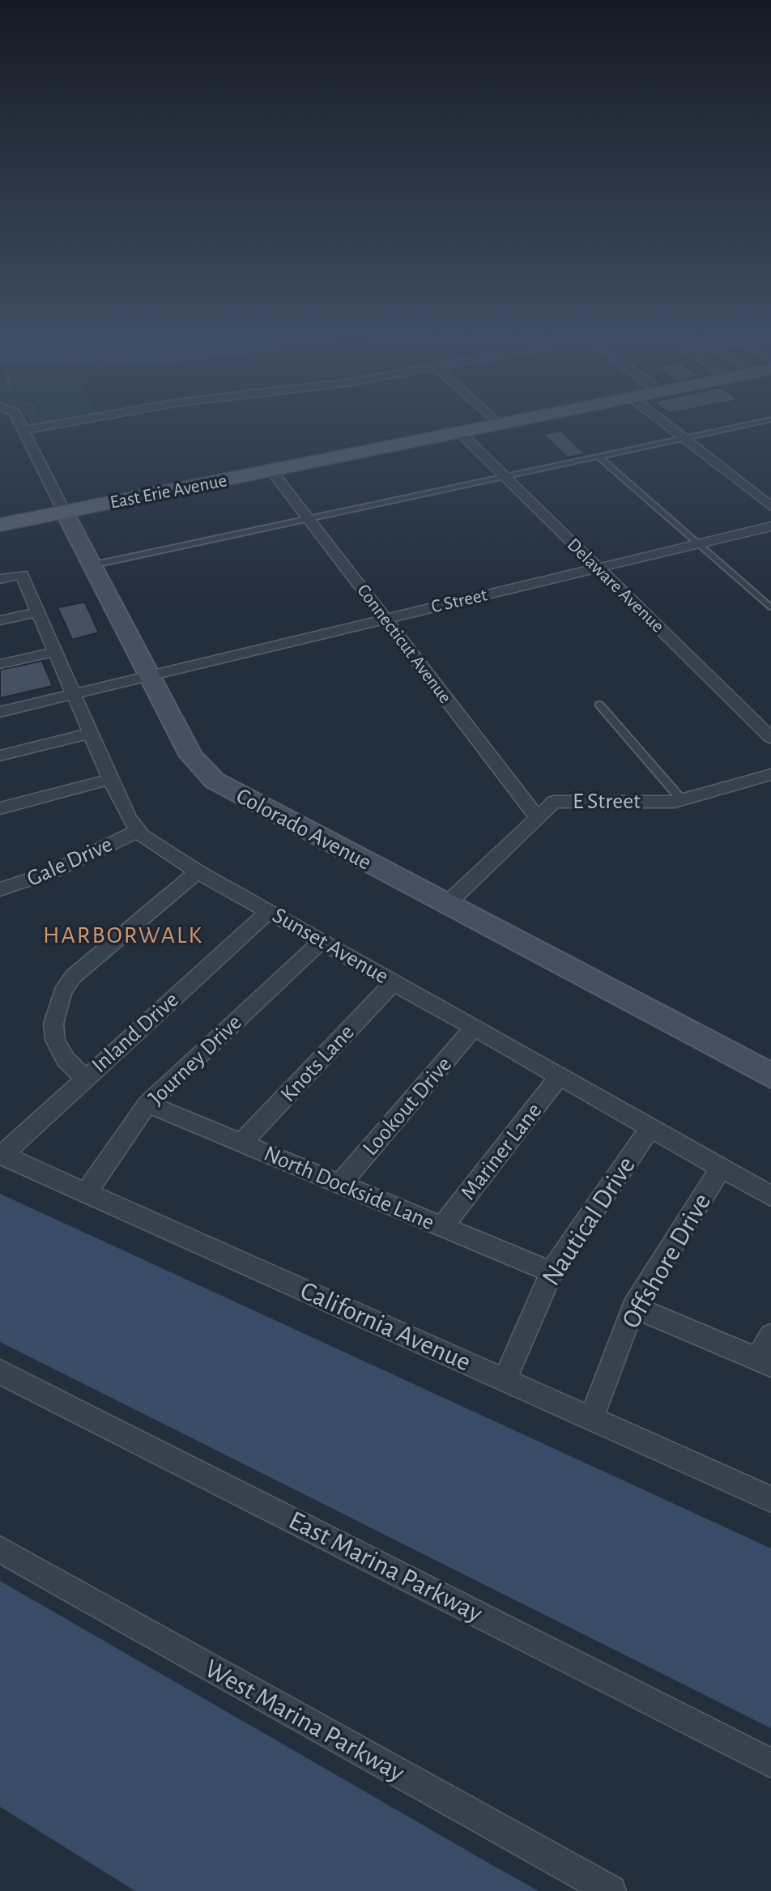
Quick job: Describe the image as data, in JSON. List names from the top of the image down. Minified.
{"streets":{"main road":["East Erie Avenue","Colorado Avenue"],"street":["Delaware Avenue","C Street","Connecticut Avenue","E Street","Gale Drive","Sunset Avenue","Inland Drive","Journey Drive","Knots Lane","Lookout Drive","Mariner Lane","North Dockside Lane","Nautical Drive","Offshore Drive","California Avenue","East Marina Parkway","West Marina Parkway"]},"crossings":[["East Erie Avenue","Delaware Avenue"],["East Erie Avenue","Connecticut Avenue"],["East Erie Avenue","Colorado Avenue"],["Delaware Avenue","C Street"],["C Street","Connecticut Avenue"],["C Street","Colorado Avenue"],["C Street","Sunset Avenue"],["Connecticut Avenue","E Street"],["E Street","Colorado Avenue"],["Gale Drive","Sunset Avenue"],["Sunset Avenue","Inland Drive"],["Sunset Avenue","Journey Drive"],["Sunset Avenue","Knots Lane"],["Sunset Avenue","Lookout Drive"],["Sunset Avenue","Mariner Lane"],["Sunset Avenue","Nautical Drive"],["Sunset Avenue","Offshore Drive"],["Inland Drive","California Avenue"],["Journey Drive","North Dockside Lane"],["Journey Drive","California Avenue"],["Knots Lane","North Dockside Lane"],["Lookout Drive","North Dockside Lane"],["Mariner Lane","North Dockside Lane"],["North Dockside Lane","Nautical Drive"],["Nautical Drive","California Avenue"],["Offshore Drive","California Avenue"]],"districts":["HARBORWALK"]}
